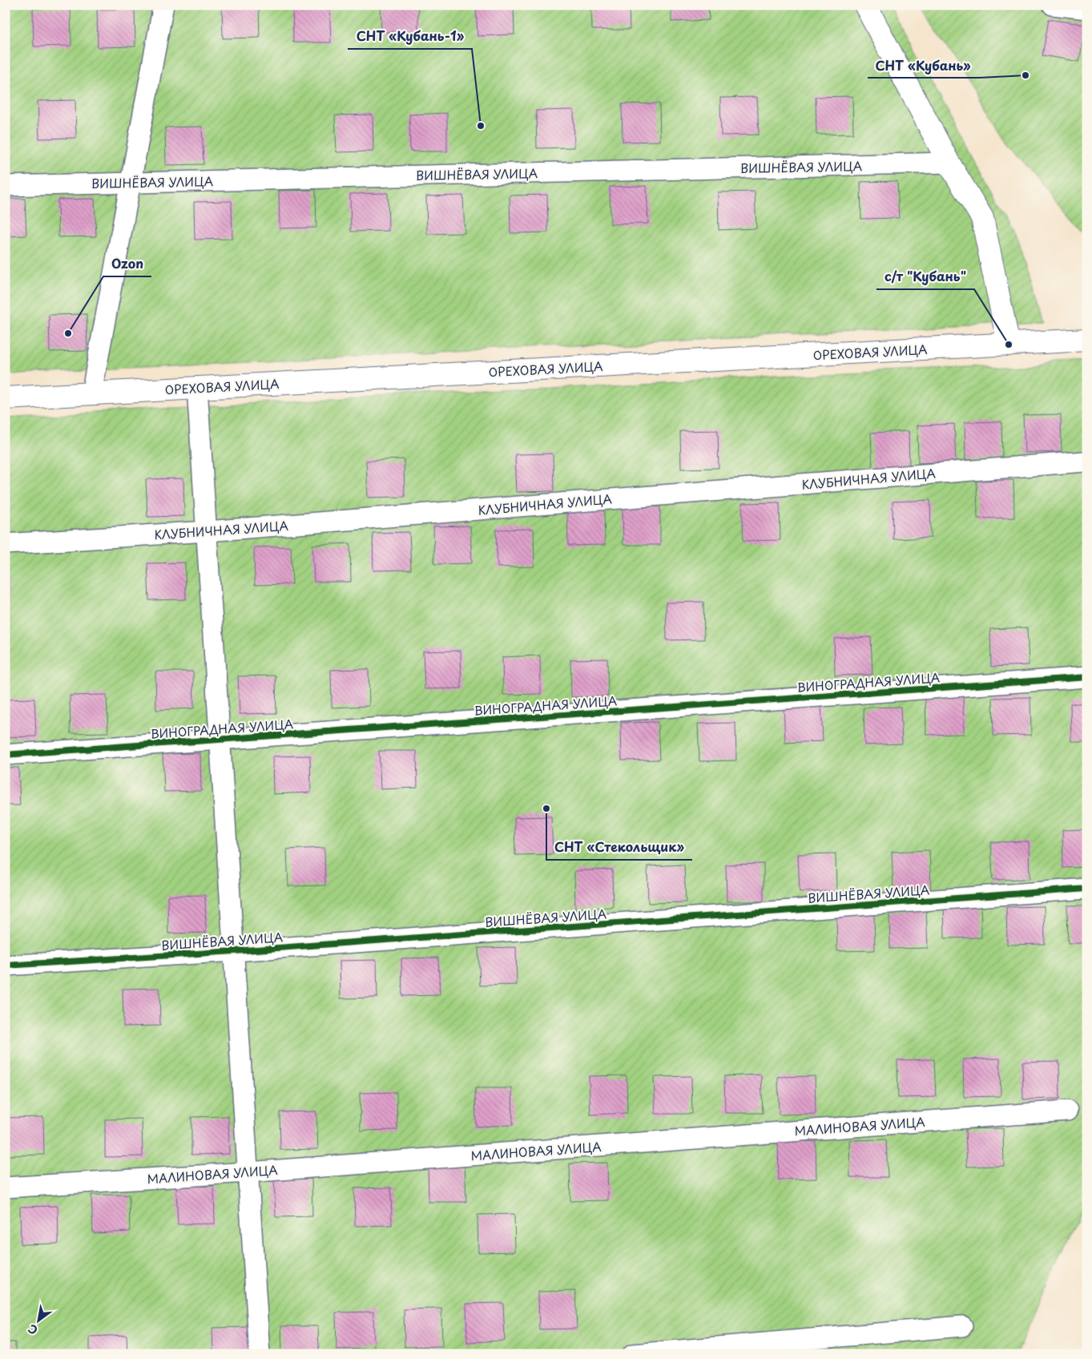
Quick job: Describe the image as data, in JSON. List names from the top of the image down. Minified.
{"streets":{"street":["ВИШНЁВАЯ УЛИЦА","ОРЕХОВАЯ УЛИЦА","КЛУБНИЧНАЯ УЛИЦА","ВИНОГРАДНАЯ УЛИЦА","МАЛИНОВАЯ УЛИЦА"]},"places":["СНТ «Кубань»","СНТ «Кубань-1»","Ozon","с/т \"Кубань\"","СНТ «Стекольщик»"],"north":"bottom left"}
